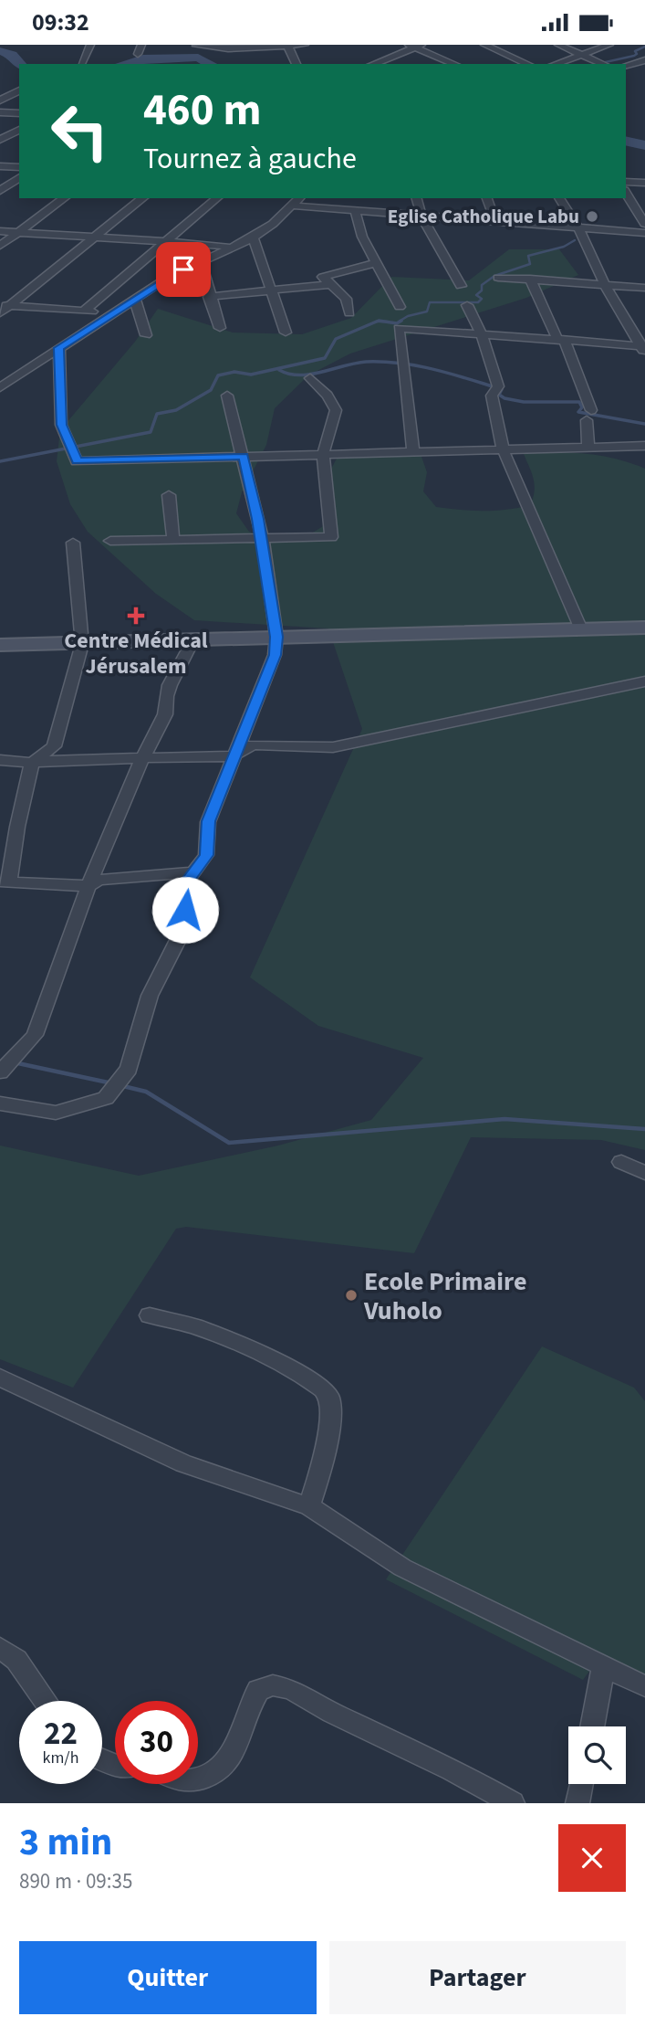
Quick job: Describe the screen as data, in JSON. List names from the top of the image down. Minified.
{"places":{"other":["Eglise Catholique Labu","Ecole Primaire Vuholo"],"health":["Centre Médical Jérusalem"]},"page":{"status":"09:32","turn":["460 m","Tournez à gauche"],"speed":"22 km/h","limit":"30","heading":["3 min","890 m · 09:35"],"buttons":["Quitter","Partager"]}}
